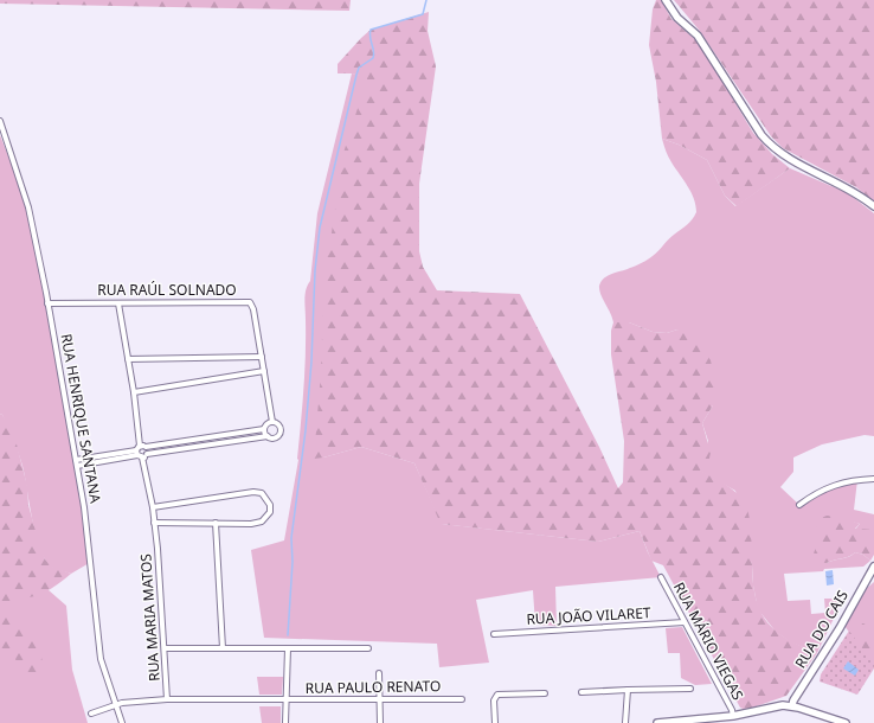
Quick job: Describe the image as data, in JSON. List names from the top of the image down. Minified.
{"streets":{"street":["RUA RAÚL SOLNADO","RUA HENRIQUE SANTANA","RUA JOÃO VILARET","RUA MARIA MATOS","RUA DO CAIS","RUA MÁRIO VIEGAS","RUA PAULO RENATO"]},"crossings":[["RUA RAÚL SOLNADO","RUA HENRIQUE SANTANA"],["RUA RAÚL SOLNADO","RUA MARIA MATOS"],["RUA HENRIQUE SANTANA","RUA MARIA MATOS"],["RUA JOÃO VILARET","RUA MÁRIO VIEGAS"],["RUA MARIA MATOS","RUA PAULO RENATO"]]}
